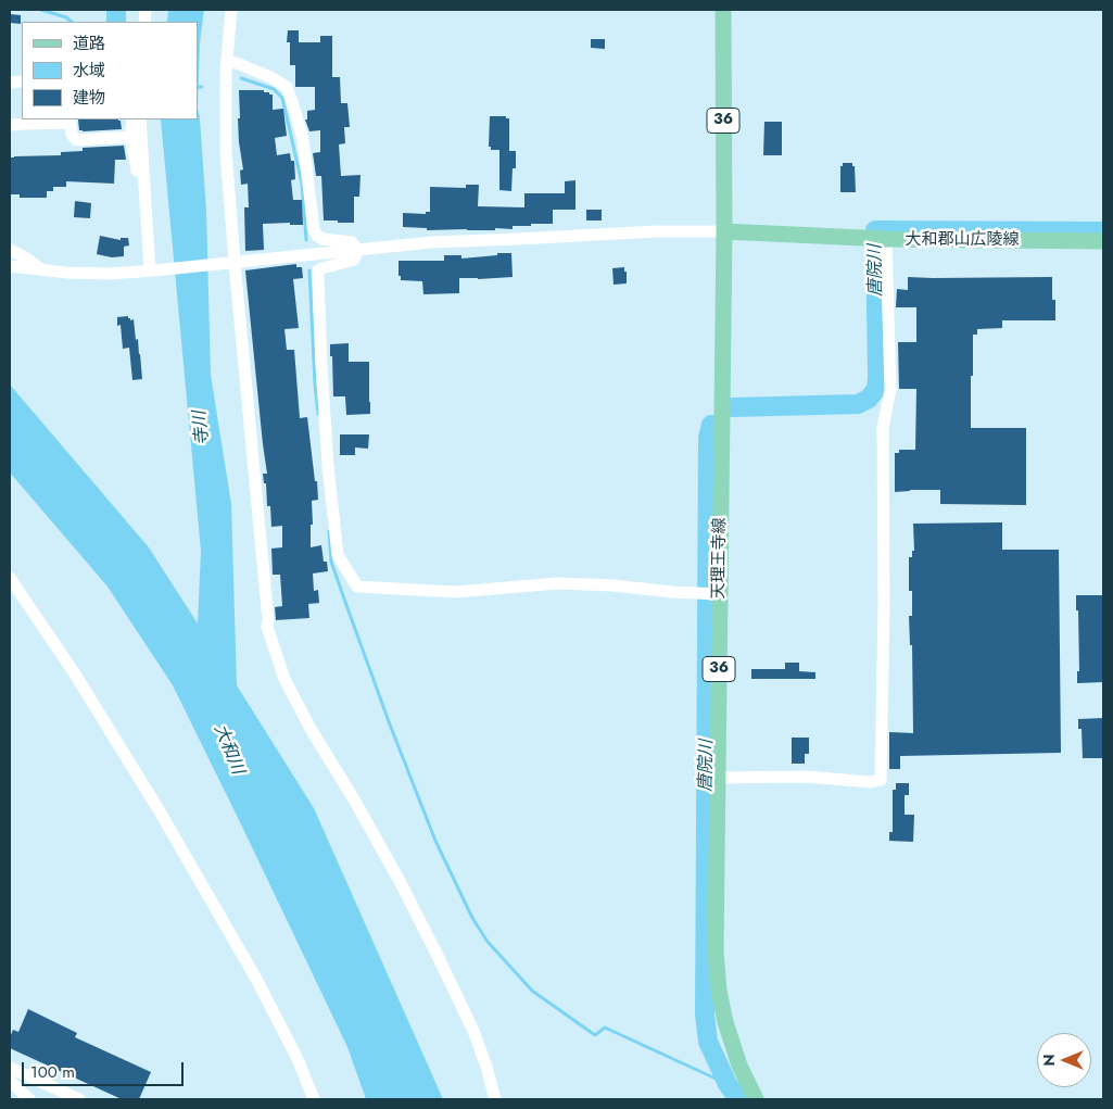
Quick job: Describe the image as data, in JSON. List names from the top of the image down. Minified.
{"streets":{"main road":["36","大和郡山広陵線","天理王寺線"]},"crossings":[["大和郡山広陵線","天理王寺線"]],"water":["唐院川","寺川","大和川"],"legend":["道路","水域","建物"],"scale_bar":"100 m","north":"left"}
